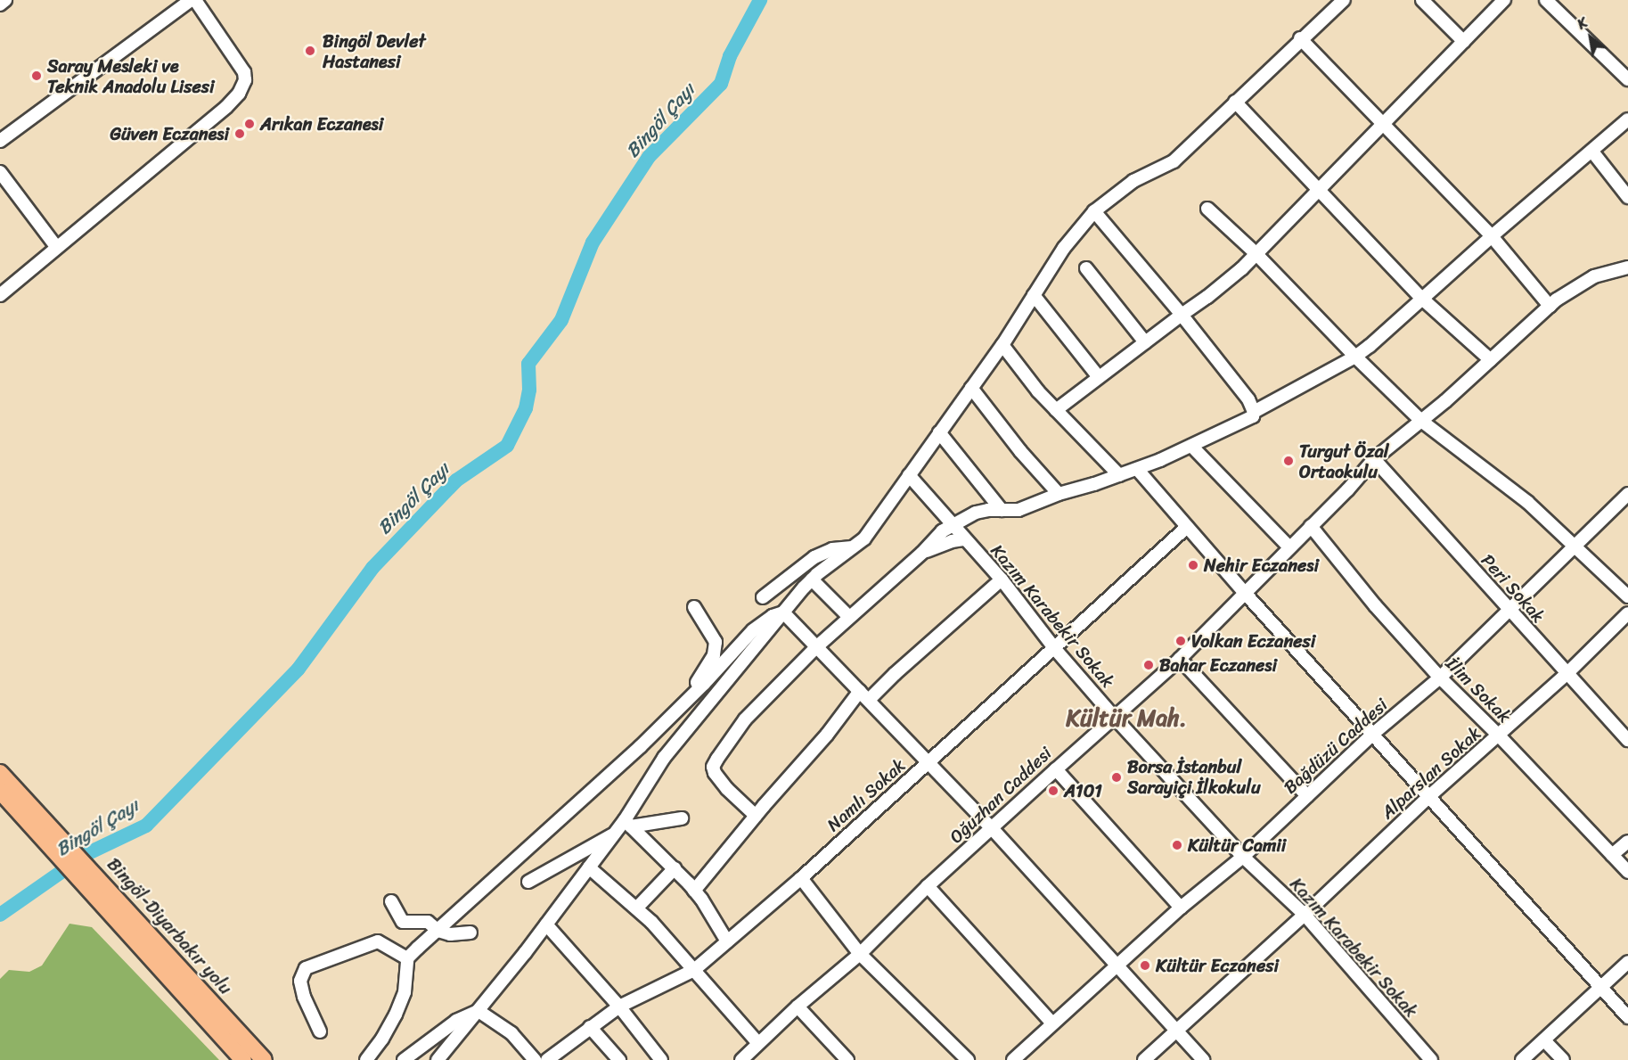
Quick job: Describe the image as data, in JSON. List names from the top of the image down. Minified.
{"streets":{"main road":["Bingöl-Diyarbakır yolu"],"street":["Peri Sokak","Kazım Karabekir Sokak","İlim Sokak","Bağdüzü Caddesi","Alparslan Sokak","Namlı Sokak","Oğuzhan Caddesi"]},"crossings":[["Peri Sokak","Bağdüzü Caddesi"],["Peri Sokak","Alparslan Sokak"],["Peri Sokak","Oğuzhan Caddesi"],["Kazım Karabekir Sokak","Bağdüzü Caddesi"],["Kazım Karabekir Sokak","Alparslan Sokak"],["Kazım Karabekir Sokak","Namlı Sokak"],["Kazım Karabekir Sokak","Oğuzhan Caddesi"],["İlim Sokak","Bağdüzü Caddesi"],["İlim Sokak","Alparslan Sokak"],["İlim Sokak","Oğuzhan Caddesi"]],"districts":["Kültür Mah."],"water":["Bingöl Çayı"],"places":["Bingöl Devlet Hastanesi","Saray Mesleki ve Teknik Anadolu Lisesi","Arıkan Eczanesi","Güven Eczanesi","Turgut Özal Ortaokulu","Nehir Eczanesi","Volkan Eczanesi","Bahar Eczanesi","Borsa İstanbul Sarayiçi İlkokulu","A101","Kültür Camii","Kültür Eczanesi"],"north":"top left"}
